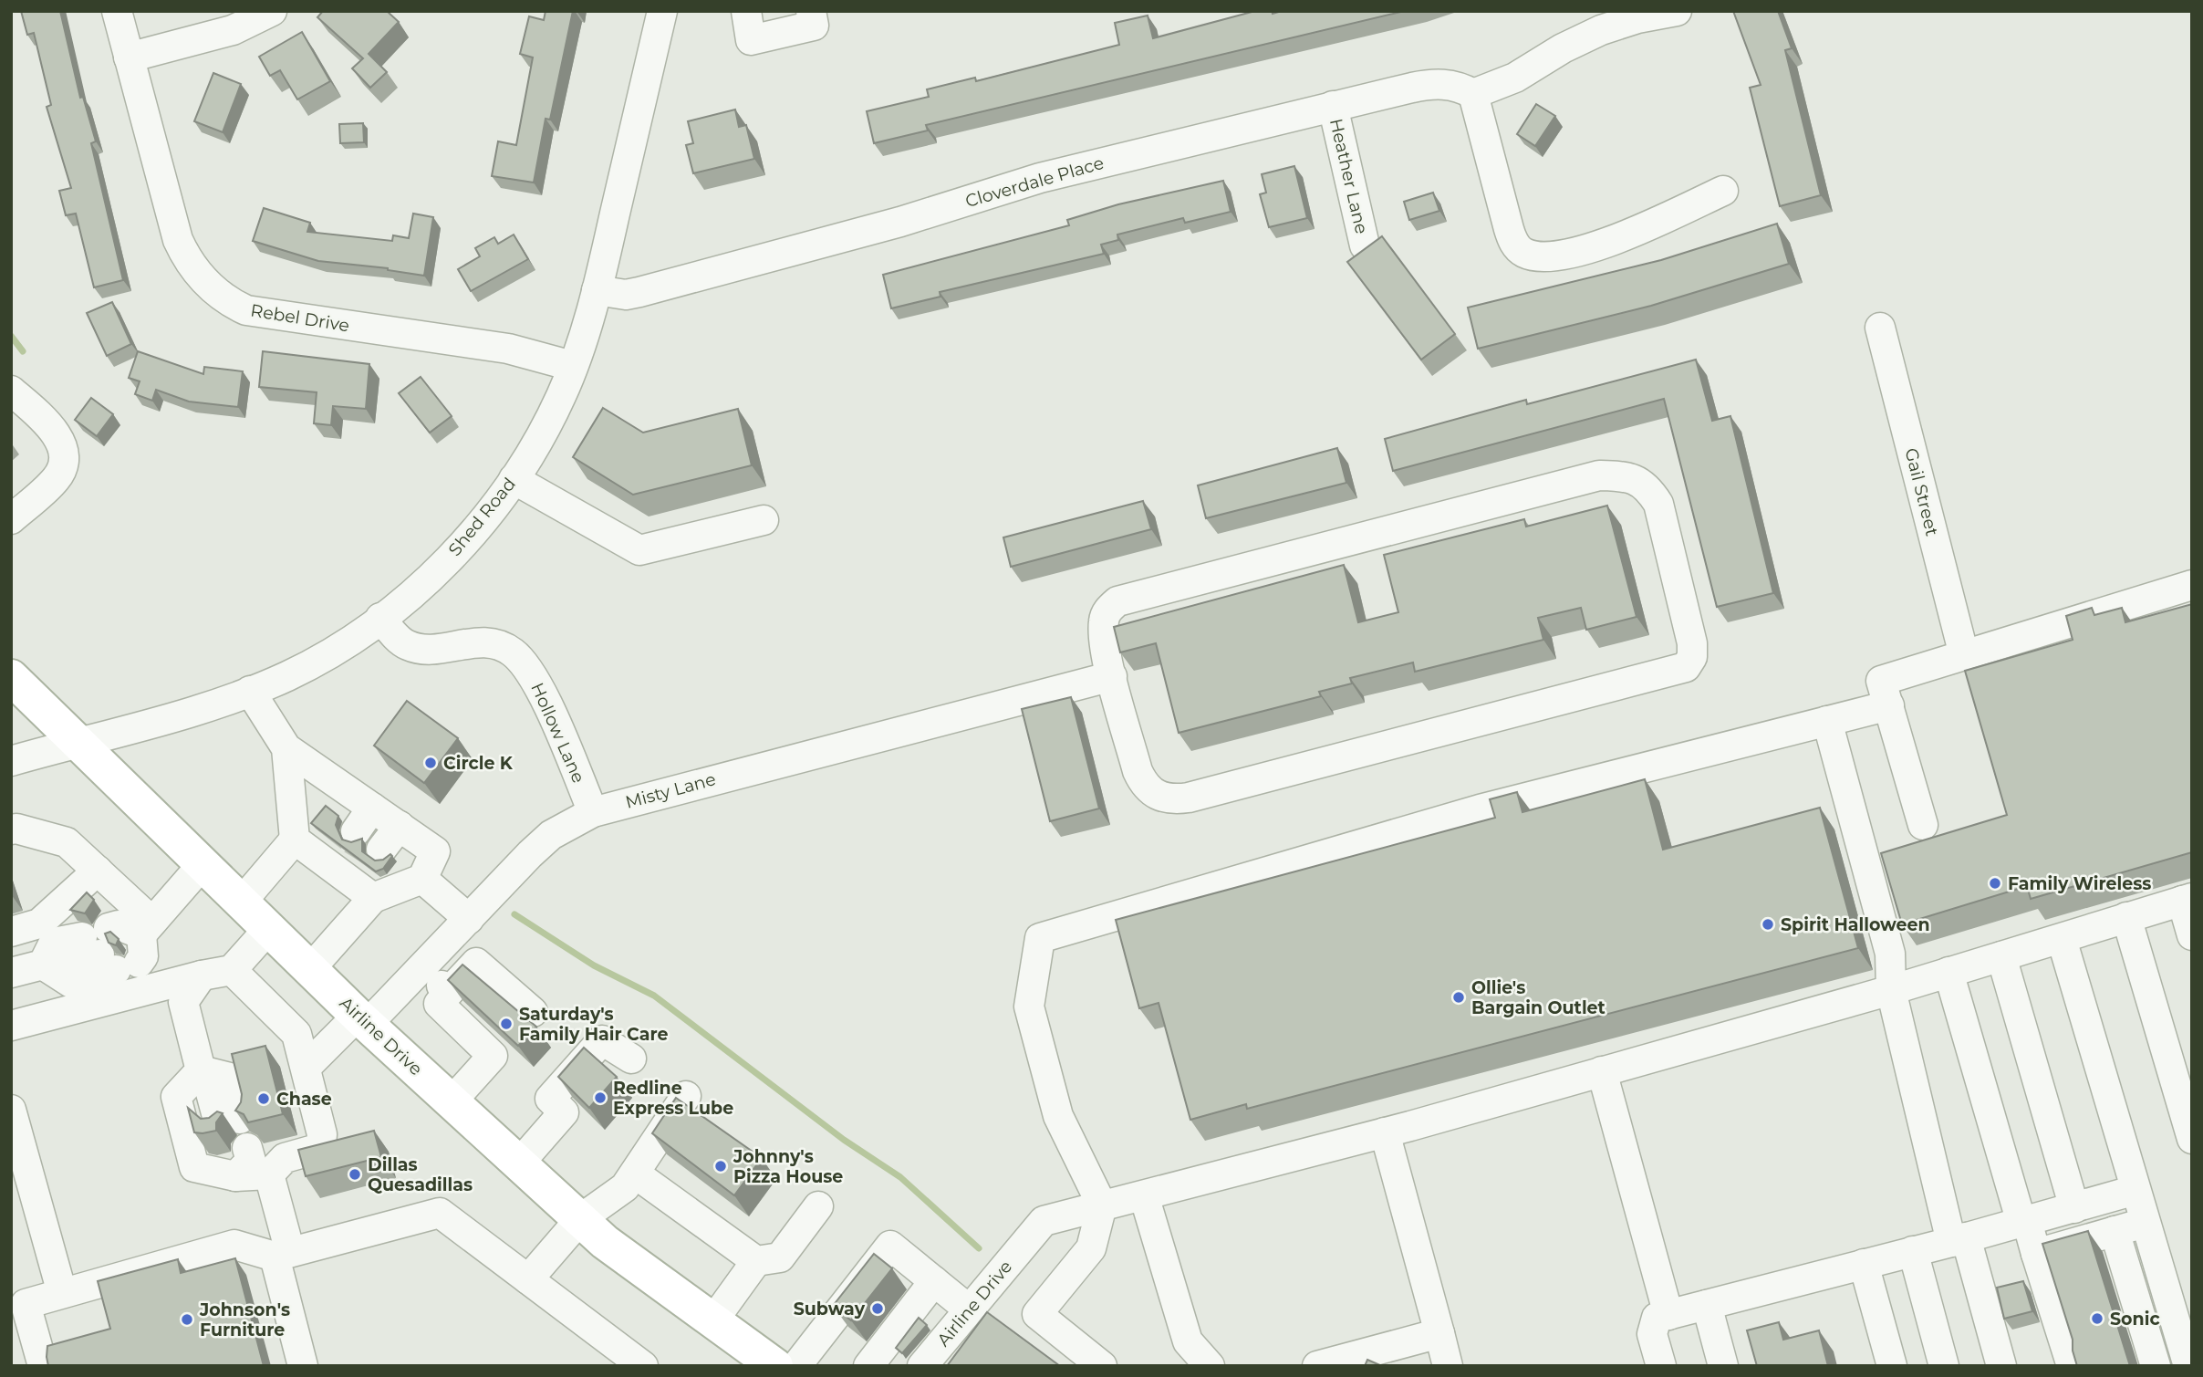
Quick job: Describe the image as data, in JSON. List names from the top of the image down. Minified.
{"streets":{"main road":["Airline Drive"],"street":["Heather Lane","Cloverdale Place","Rebel Drive","Gail Street","Shed Road","Hollow Lane","Misty Lane"]},"crossings":[["Heather Lane","Cloverdale Place"],["Cloverdale Place","Shed Road"],["Rebel Drive","Shed Road"],["Shed Road","Hollow Lane"],["Shed Road","Airline Drive"],["Hollow Lane","Misty Lane"],["Misty Lane","Airline Drive"]],"places":["Circle K","Family Wireless","Spirit Halloween","Ollie's Bargain Outlet","Saturday's Family Hair Care","Redline Express Lube","Chase","Johnny's Pizza House","Dillas Quesadillas","Subway","Sonic","Johnson's Furniture"]}
